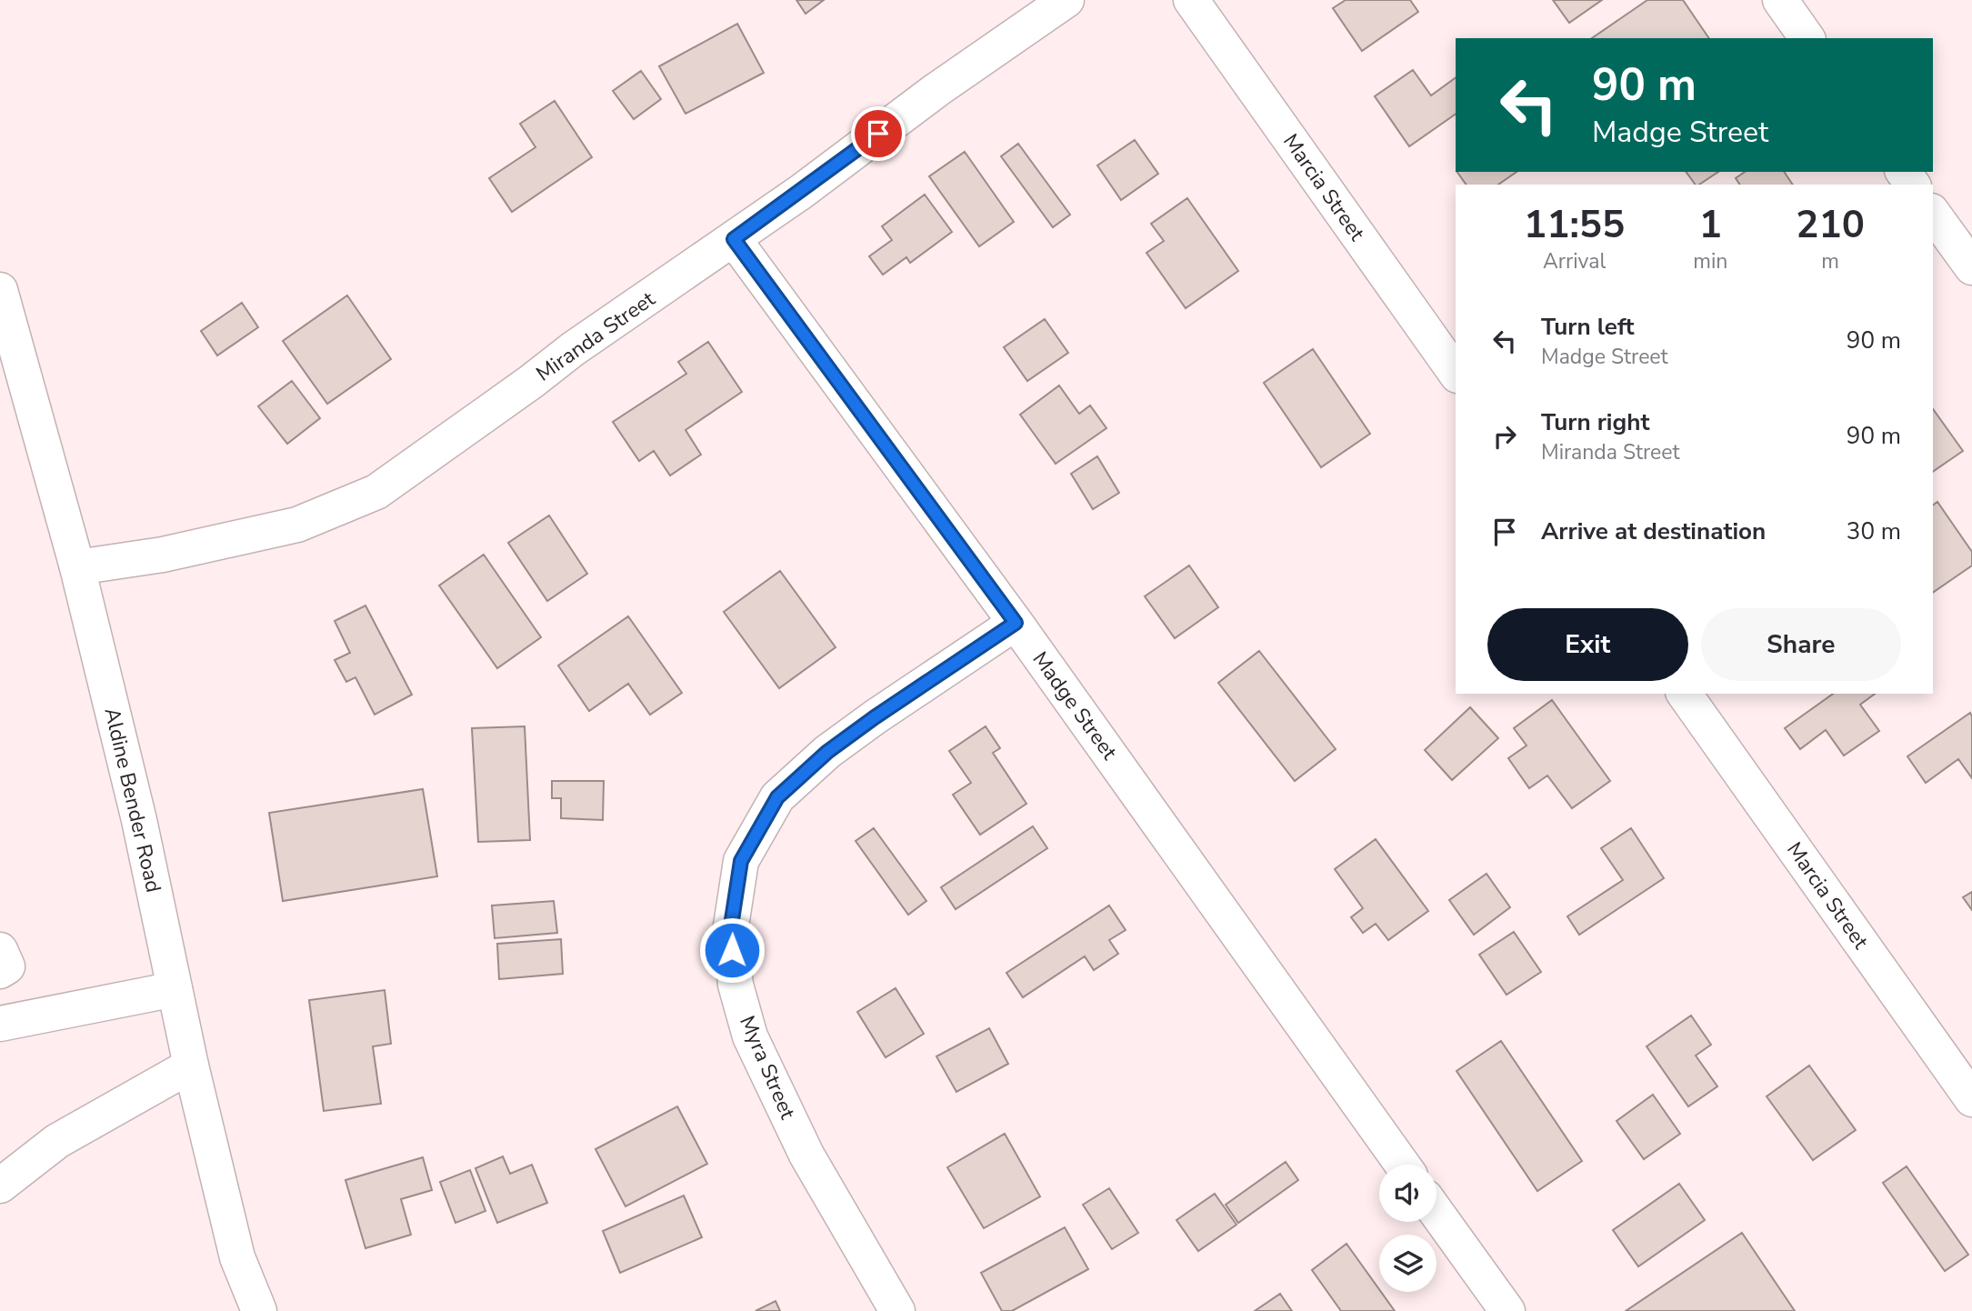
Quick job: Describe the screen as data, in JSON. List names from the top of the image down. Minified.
{"streets":{"street":["Marcia Street","Miranda Street","Madge Street","Aldine Bender Road","Myra Street"]},"crossings":[["Miranda Street","Madge Street"],["Miranda Street","Aldine Bender Road"],["Madge Street","Myra Street"]],"page":{"turn":["90 m","Madge Street"],"eta":["11:55","Arrival","1","min","210","m"],"list":[{"name":"Turn left","note":"Madge Street","value":"90 m"},{"name":"Turn right","note":"Miranda Street","value":"90 m"},{"name":"Arrive at destination","value":"30 m"}],"buttons":["Exit","Share"]}}
